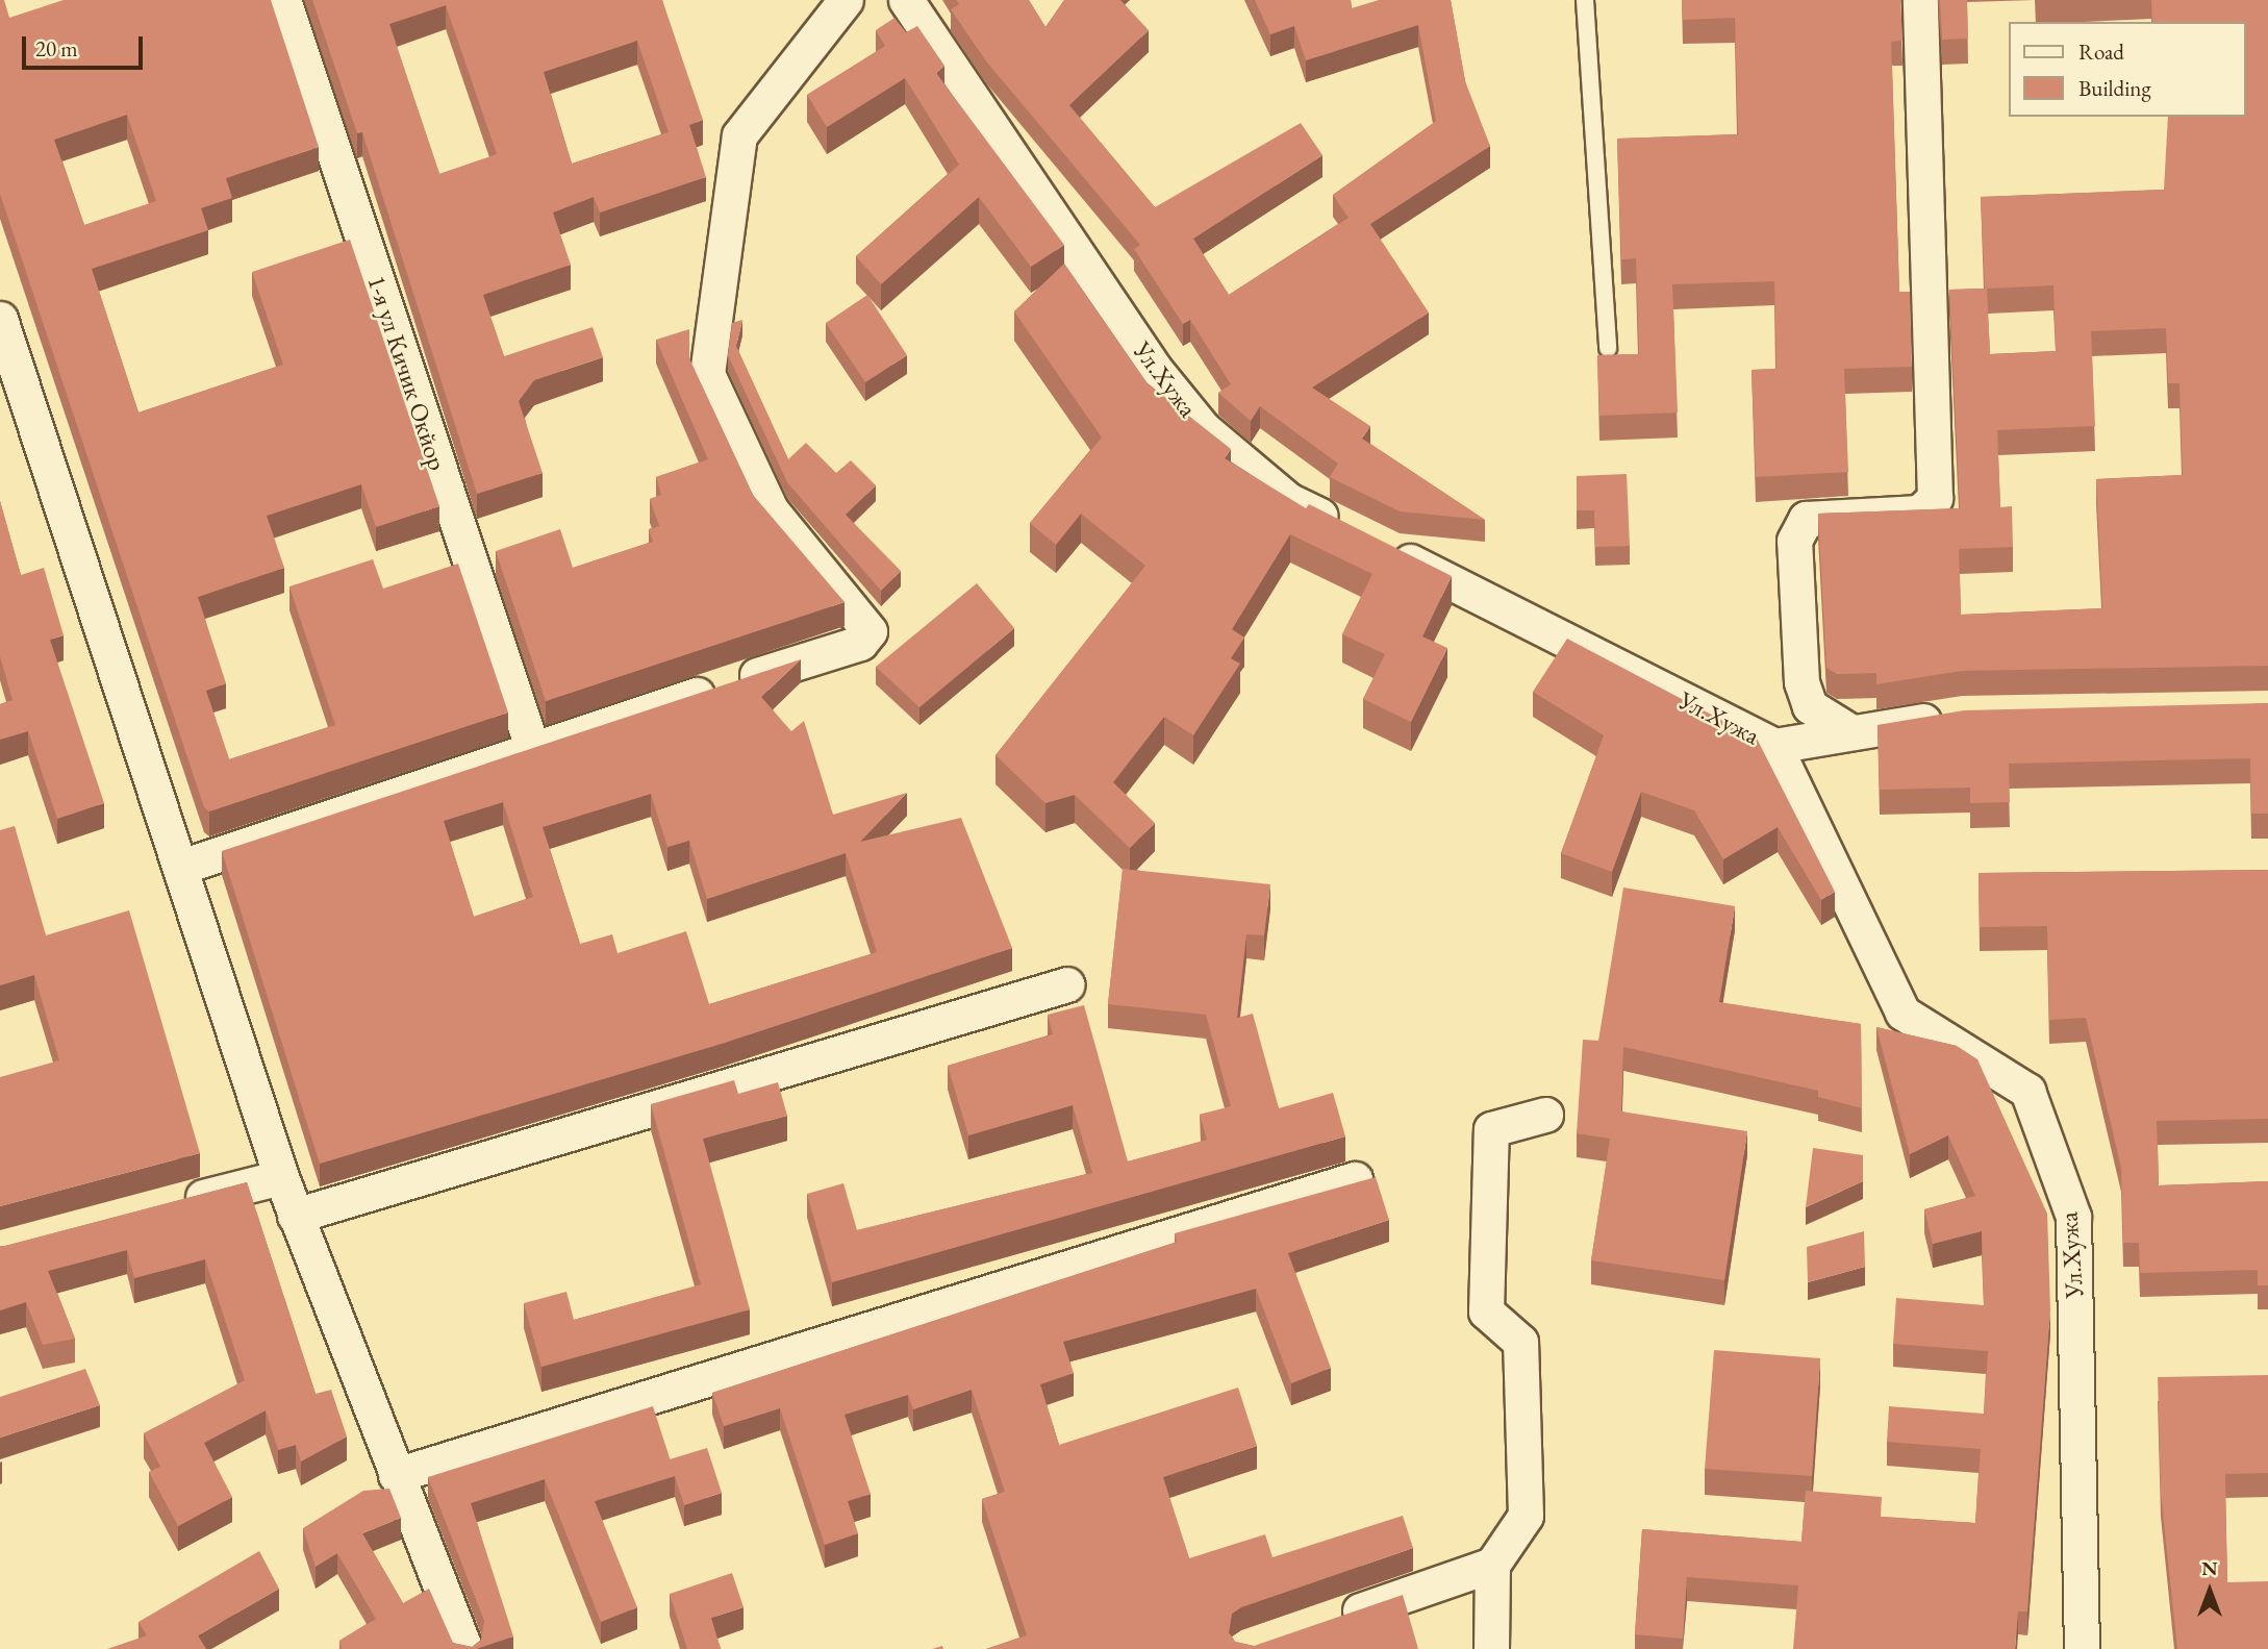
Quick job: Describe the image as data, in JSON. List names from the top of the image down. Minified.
{"streets":{"street":["1-я ул Кичик Окйор","Ул.Хужа"]},"legend":["Road","Building"],"scale_bar":"20 m","north":"top"}
